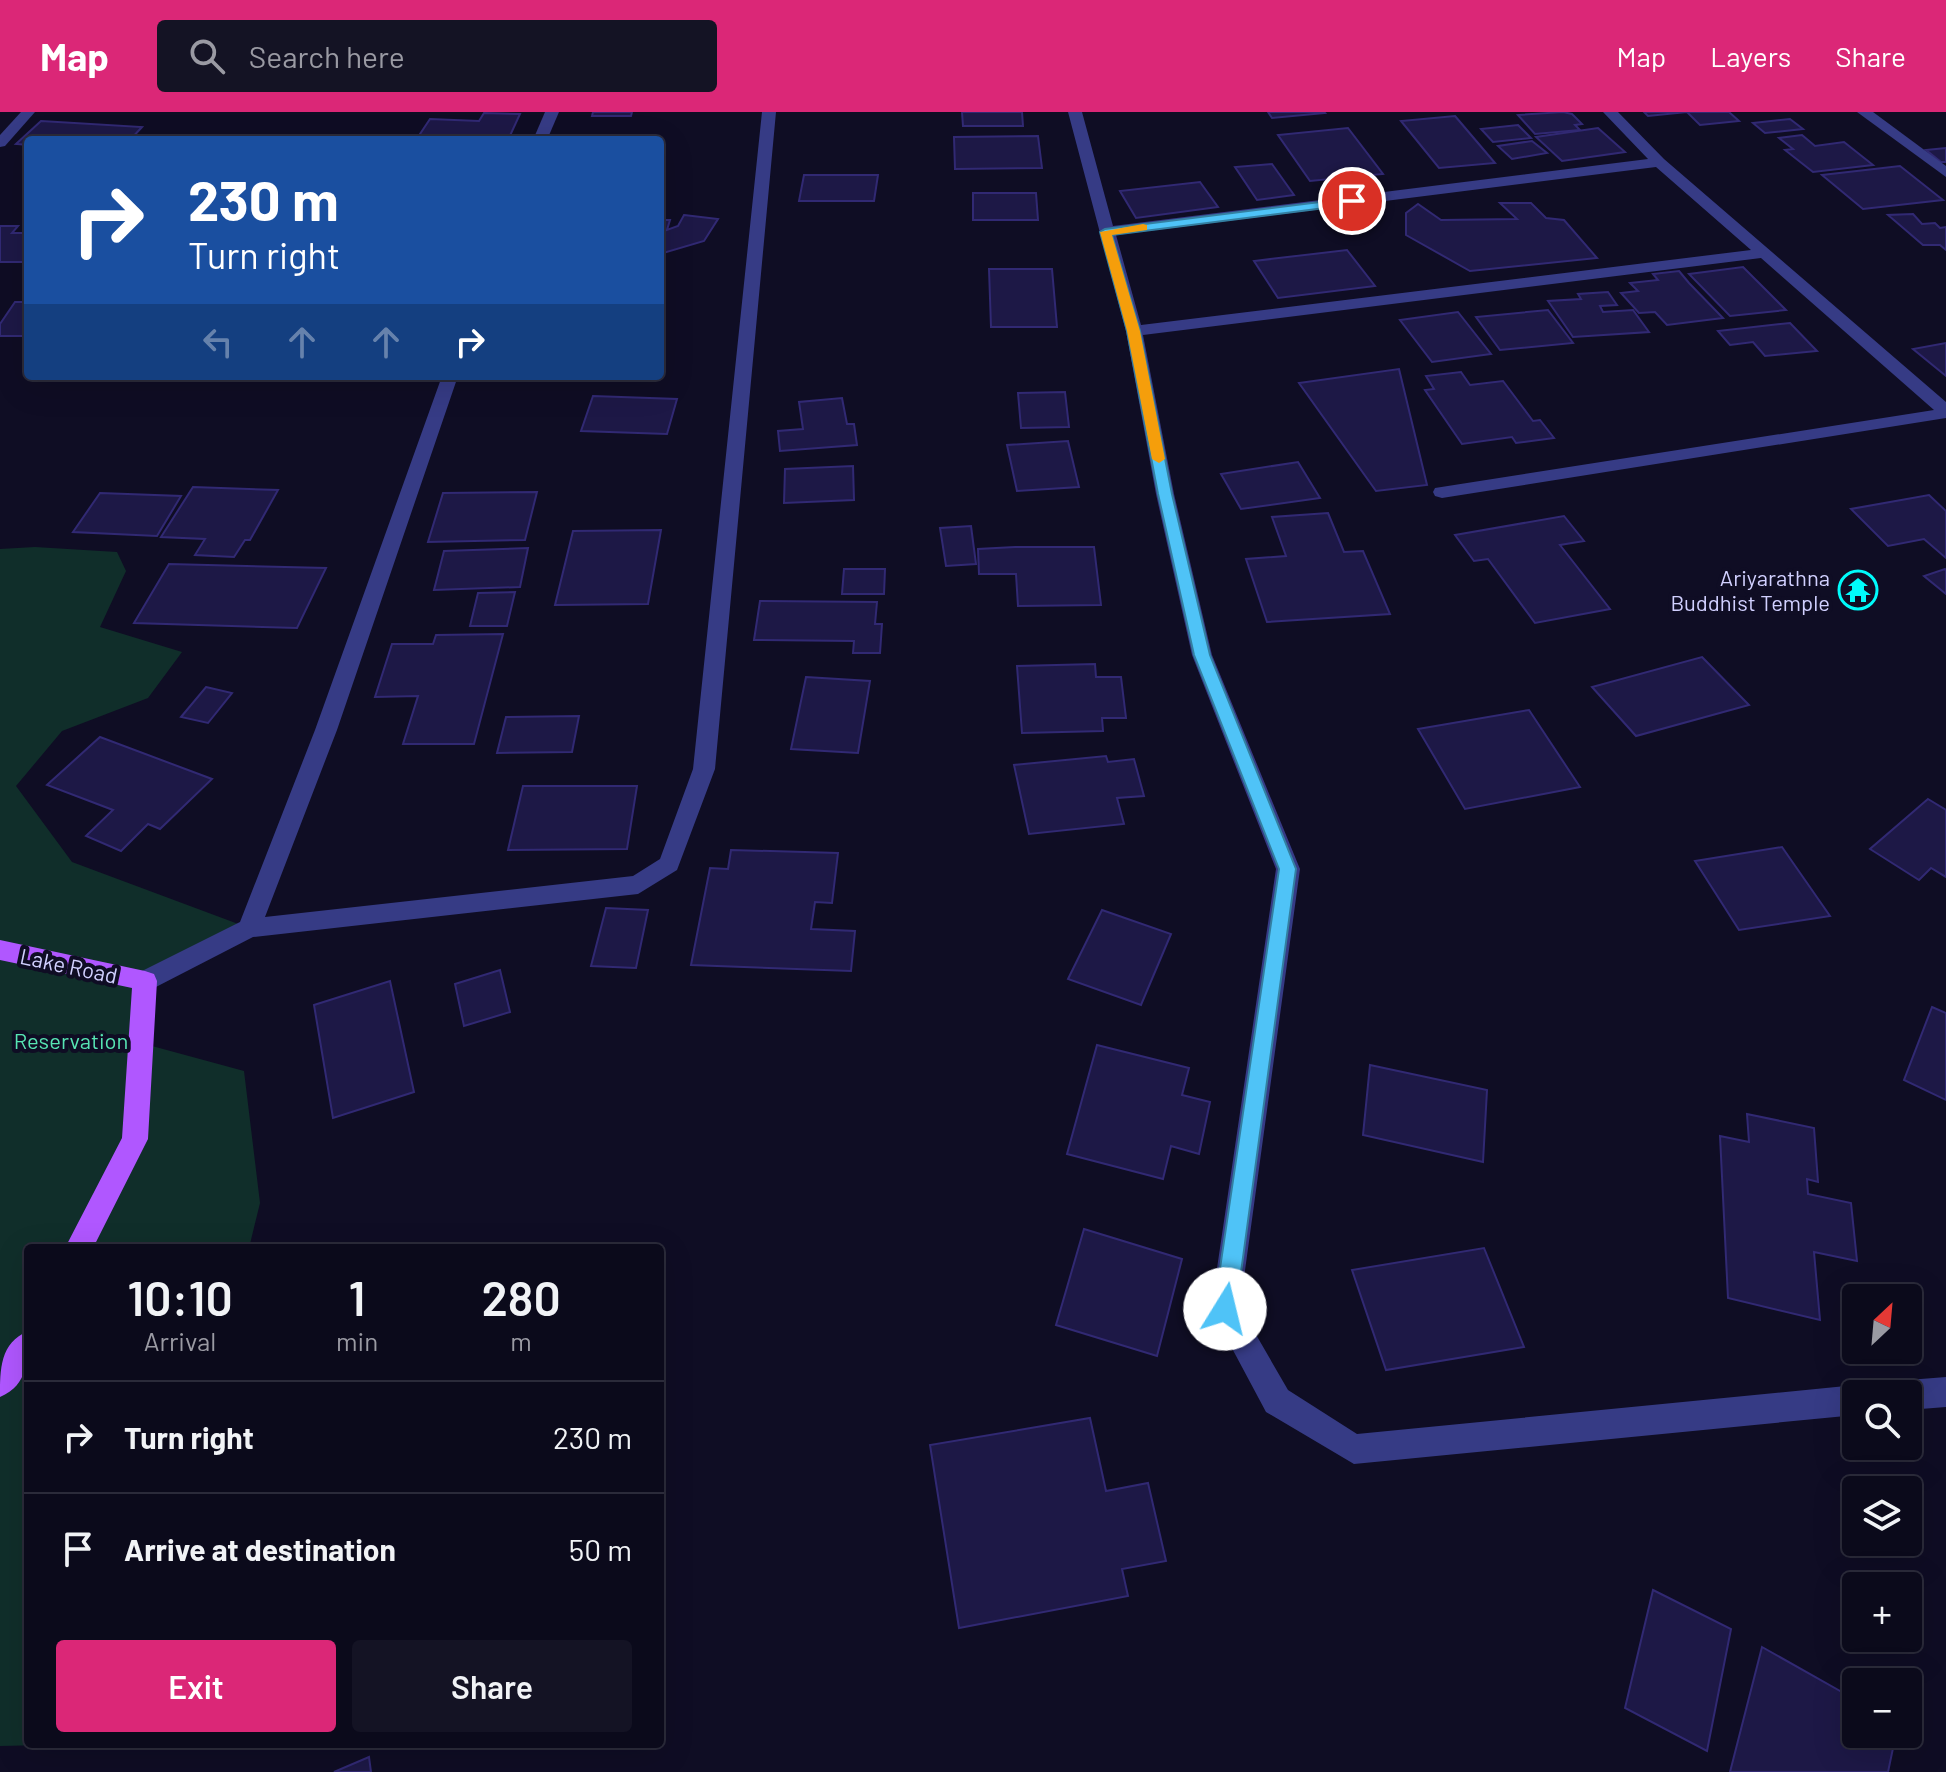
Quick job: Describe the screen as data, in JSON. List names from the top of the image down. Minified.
{"streets":{"main road":["Lake Road"]},"parks":["Reservation"],"places":{"temple":["Ariyarathna Buddhist Temple"]},"north":"top right","page":{"header":"Map","search":"Search here","nav":["Map","Layers","Share"],"turn":["230 m","Turn right"],"eta":["10:10","Arrival","1","min","280","m"],"map_buttons":["+","−"],"list":[{"name":"Turn right","value":"230 m"},{"name":"Arrive at destination","value":"50 m"}],"buttons":["Exit","Share"]}}
